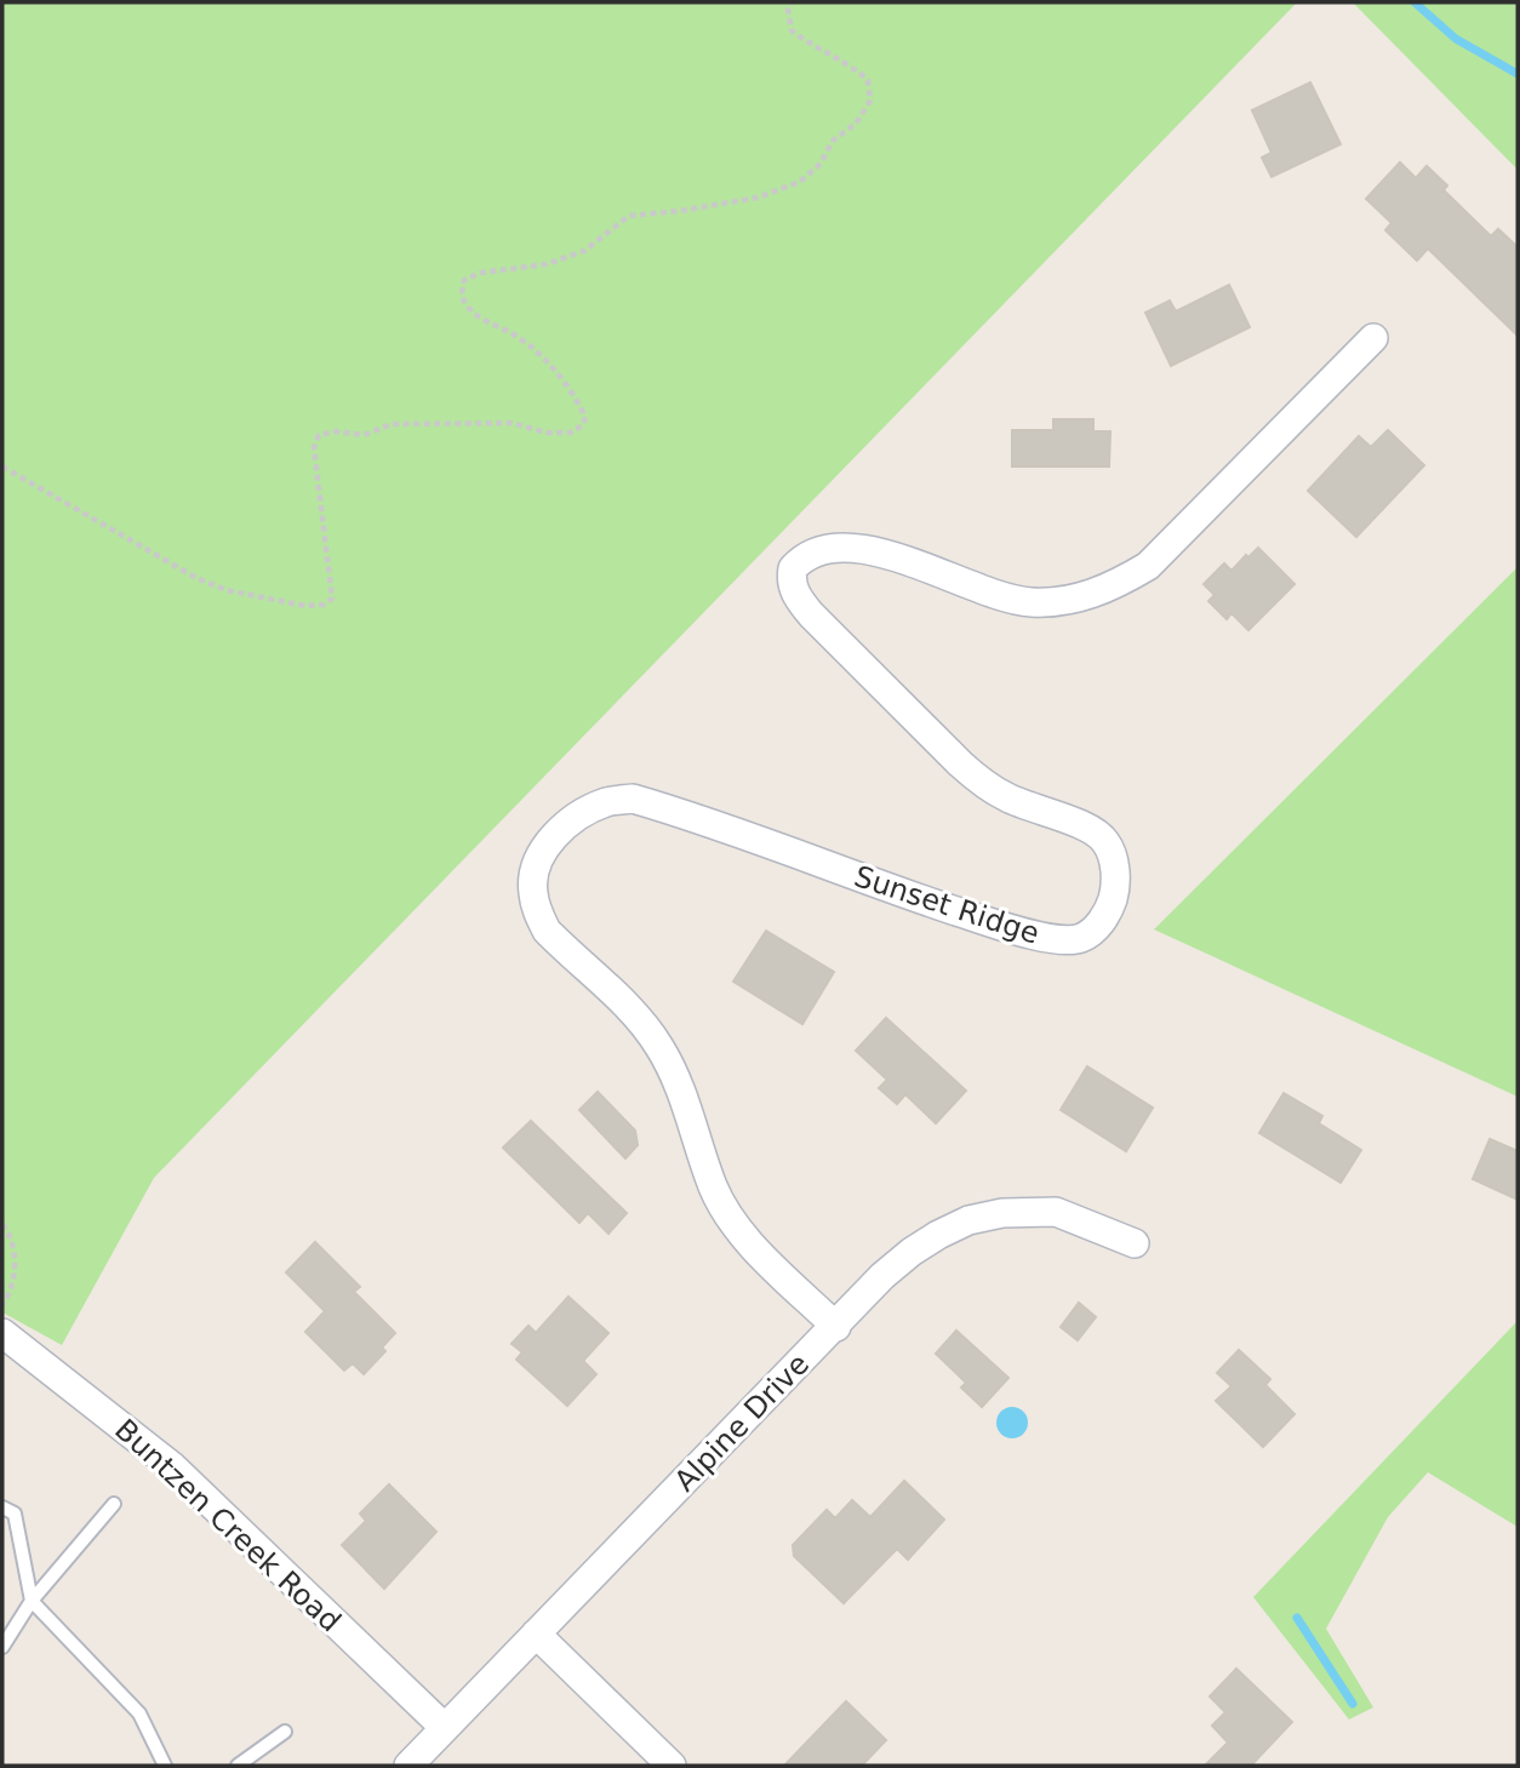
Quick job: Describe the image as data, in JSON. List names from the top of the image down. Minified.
{"streets":{"street":["Sunset Ridge","Alpine Drive","Buntzen Creek Road"]},"crossings":[["Sunset Ridge","Alpine Drive"],["Alpine Drive","Buntzen Creek Road"]]}
